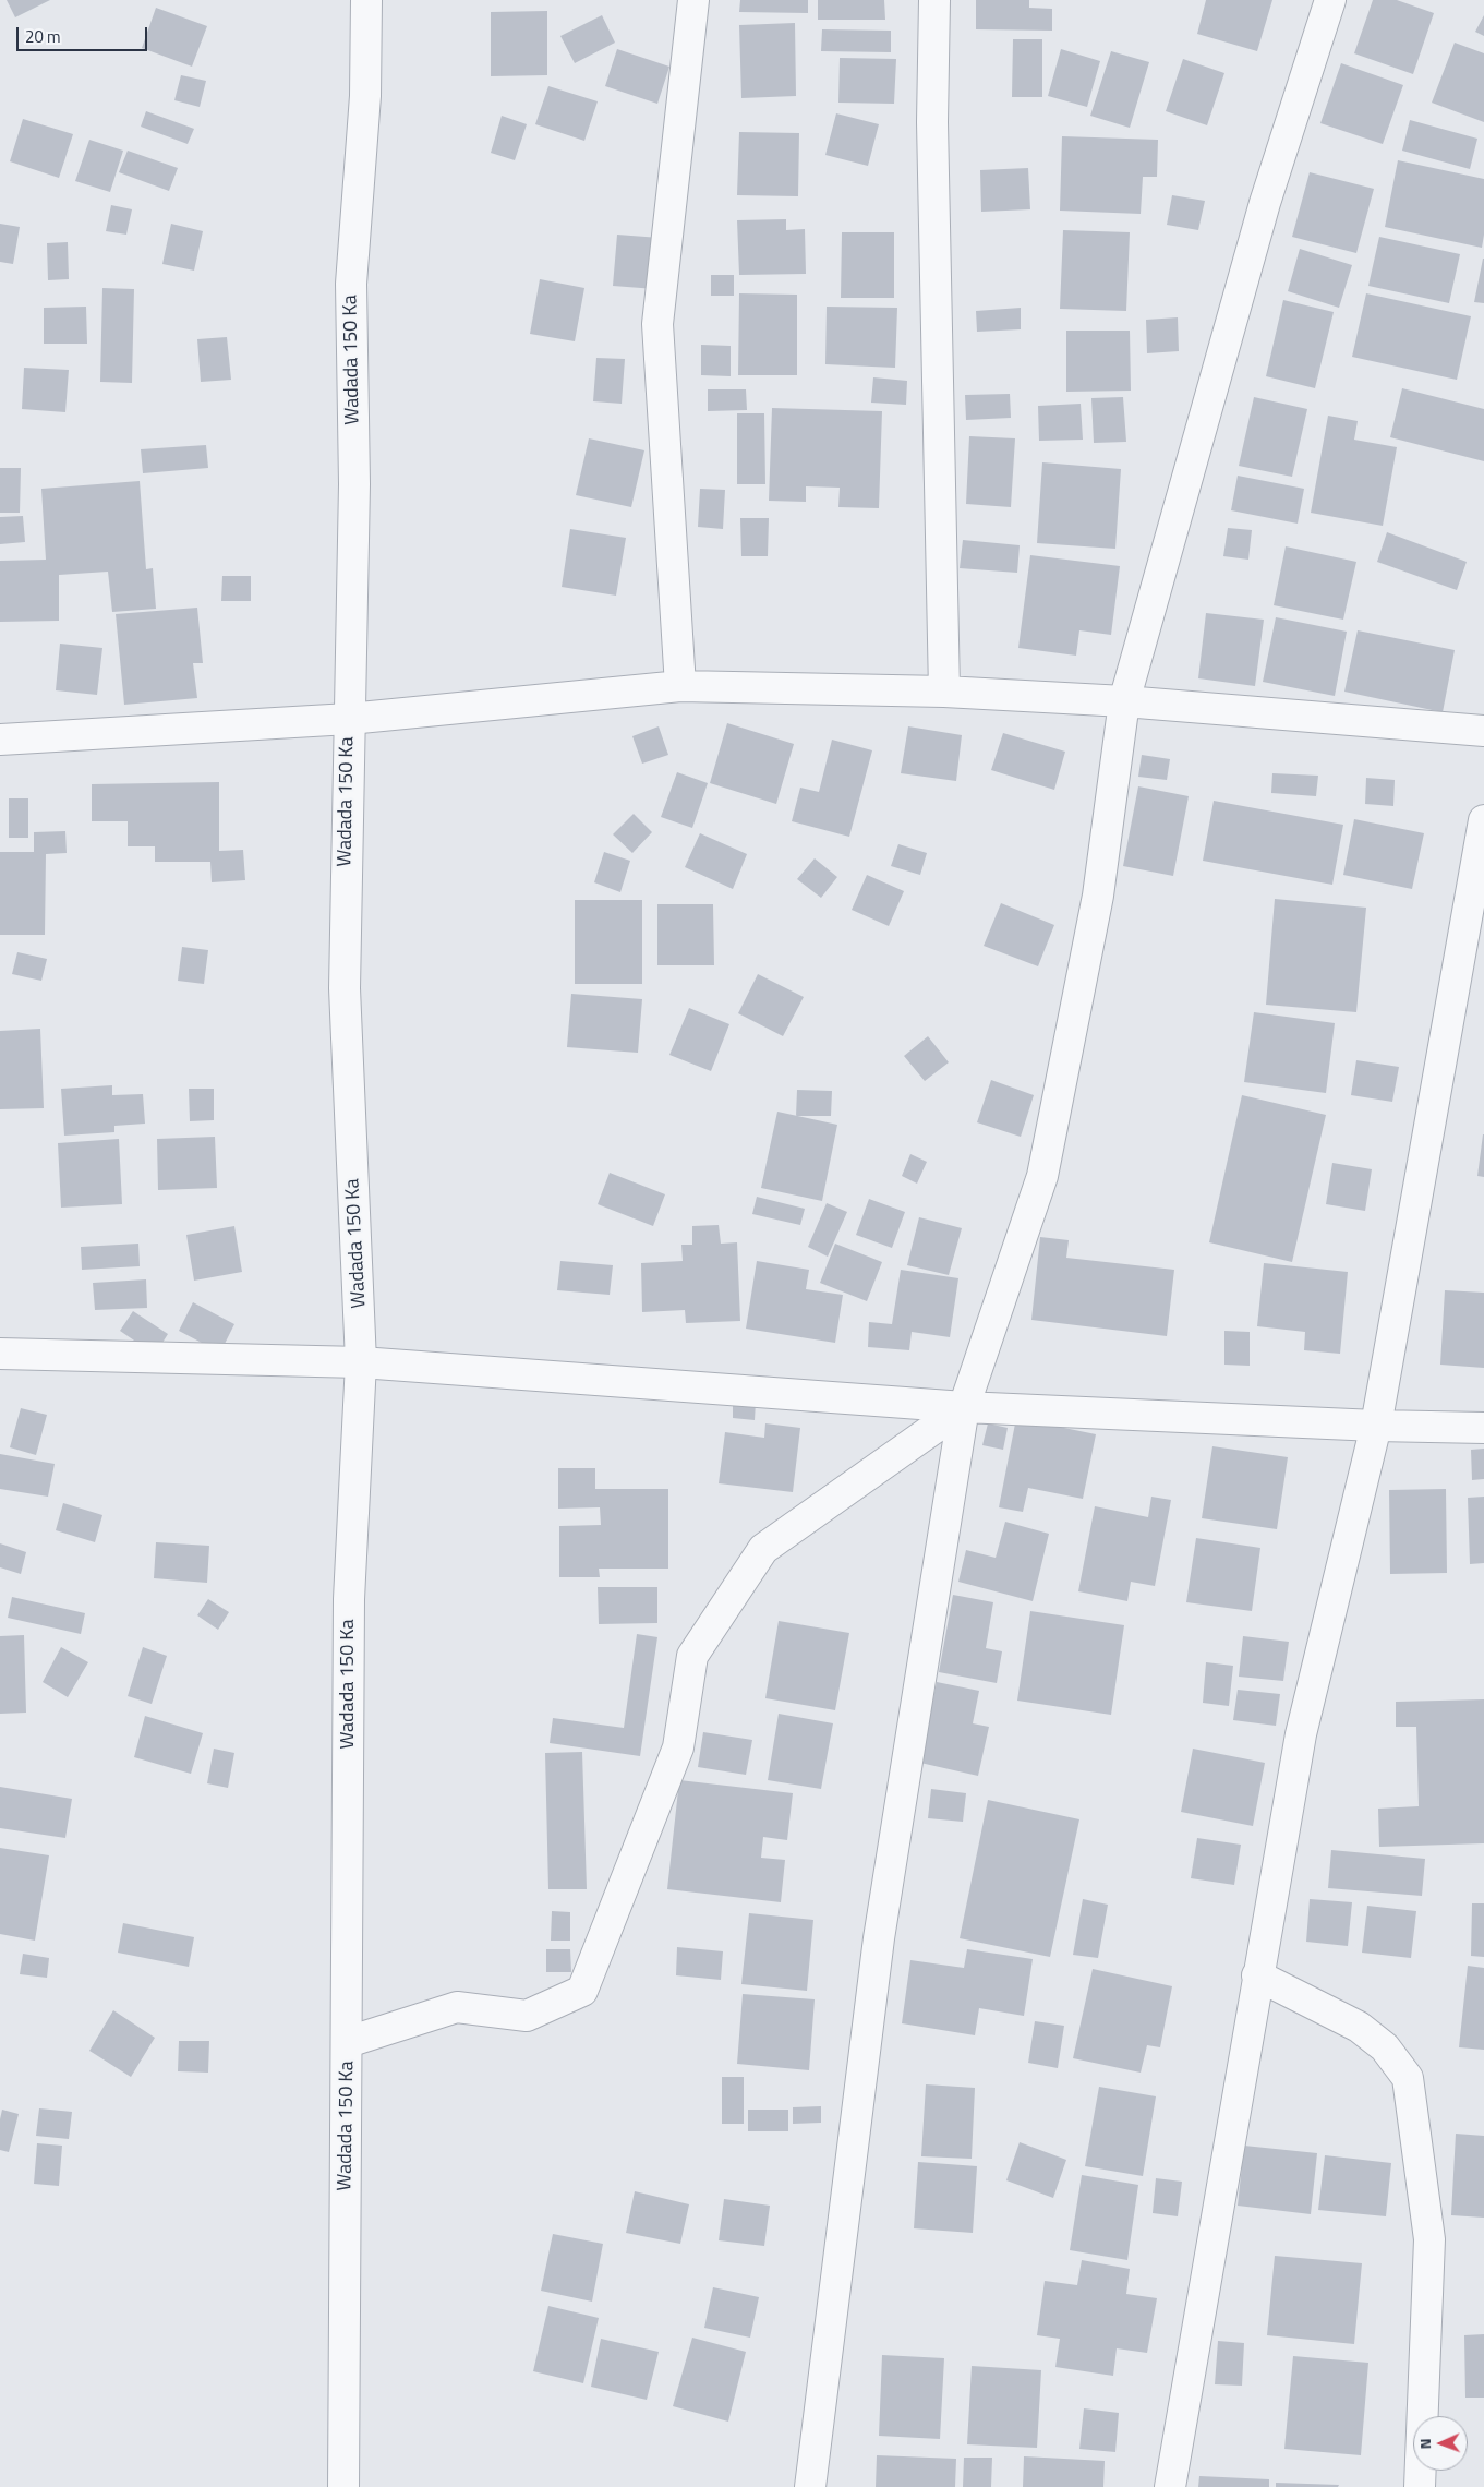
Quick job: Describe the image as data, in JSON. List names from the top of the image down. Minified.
{"streets":{"street":["Wadada 150 Ka"]},"scale_bar":"20 m","north":"left"}
